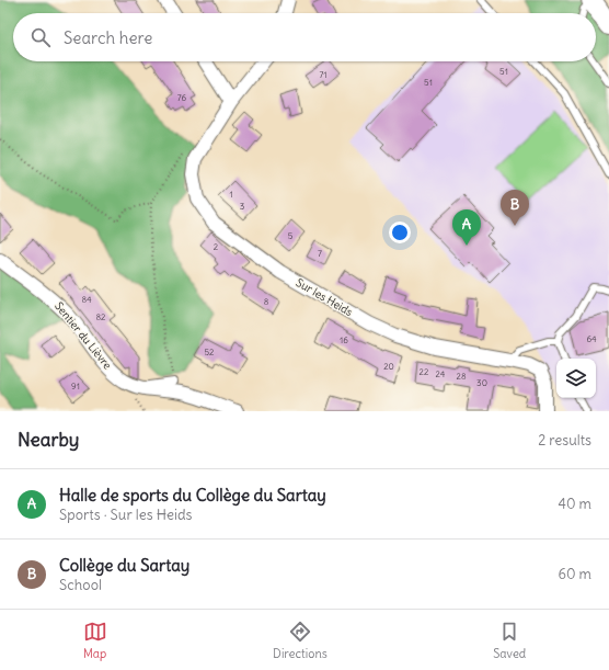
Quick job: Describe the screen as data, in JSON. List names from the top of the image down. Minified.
{"streets":{"street":["Sur les Heids","Sentier du Lièvre"]},"house_numbers":["51","71","51","76","1","3","5","2","7","84","8","82","64","16","52","20","22","24","28","30","91"],"page":{"search":"Search here","pins":["B","A"],"heading":["Nearby","2 results"],"list":[{"mark":"A","name":"Halle de sports du Collège du Sartay","note":"Sports · Sur les Heids","value":"40 m"},{"mark":"B","name":"Collège du Sartay","note":"School","value":"60 m"}],"nav":["Map","Directions","Saved"]}}
